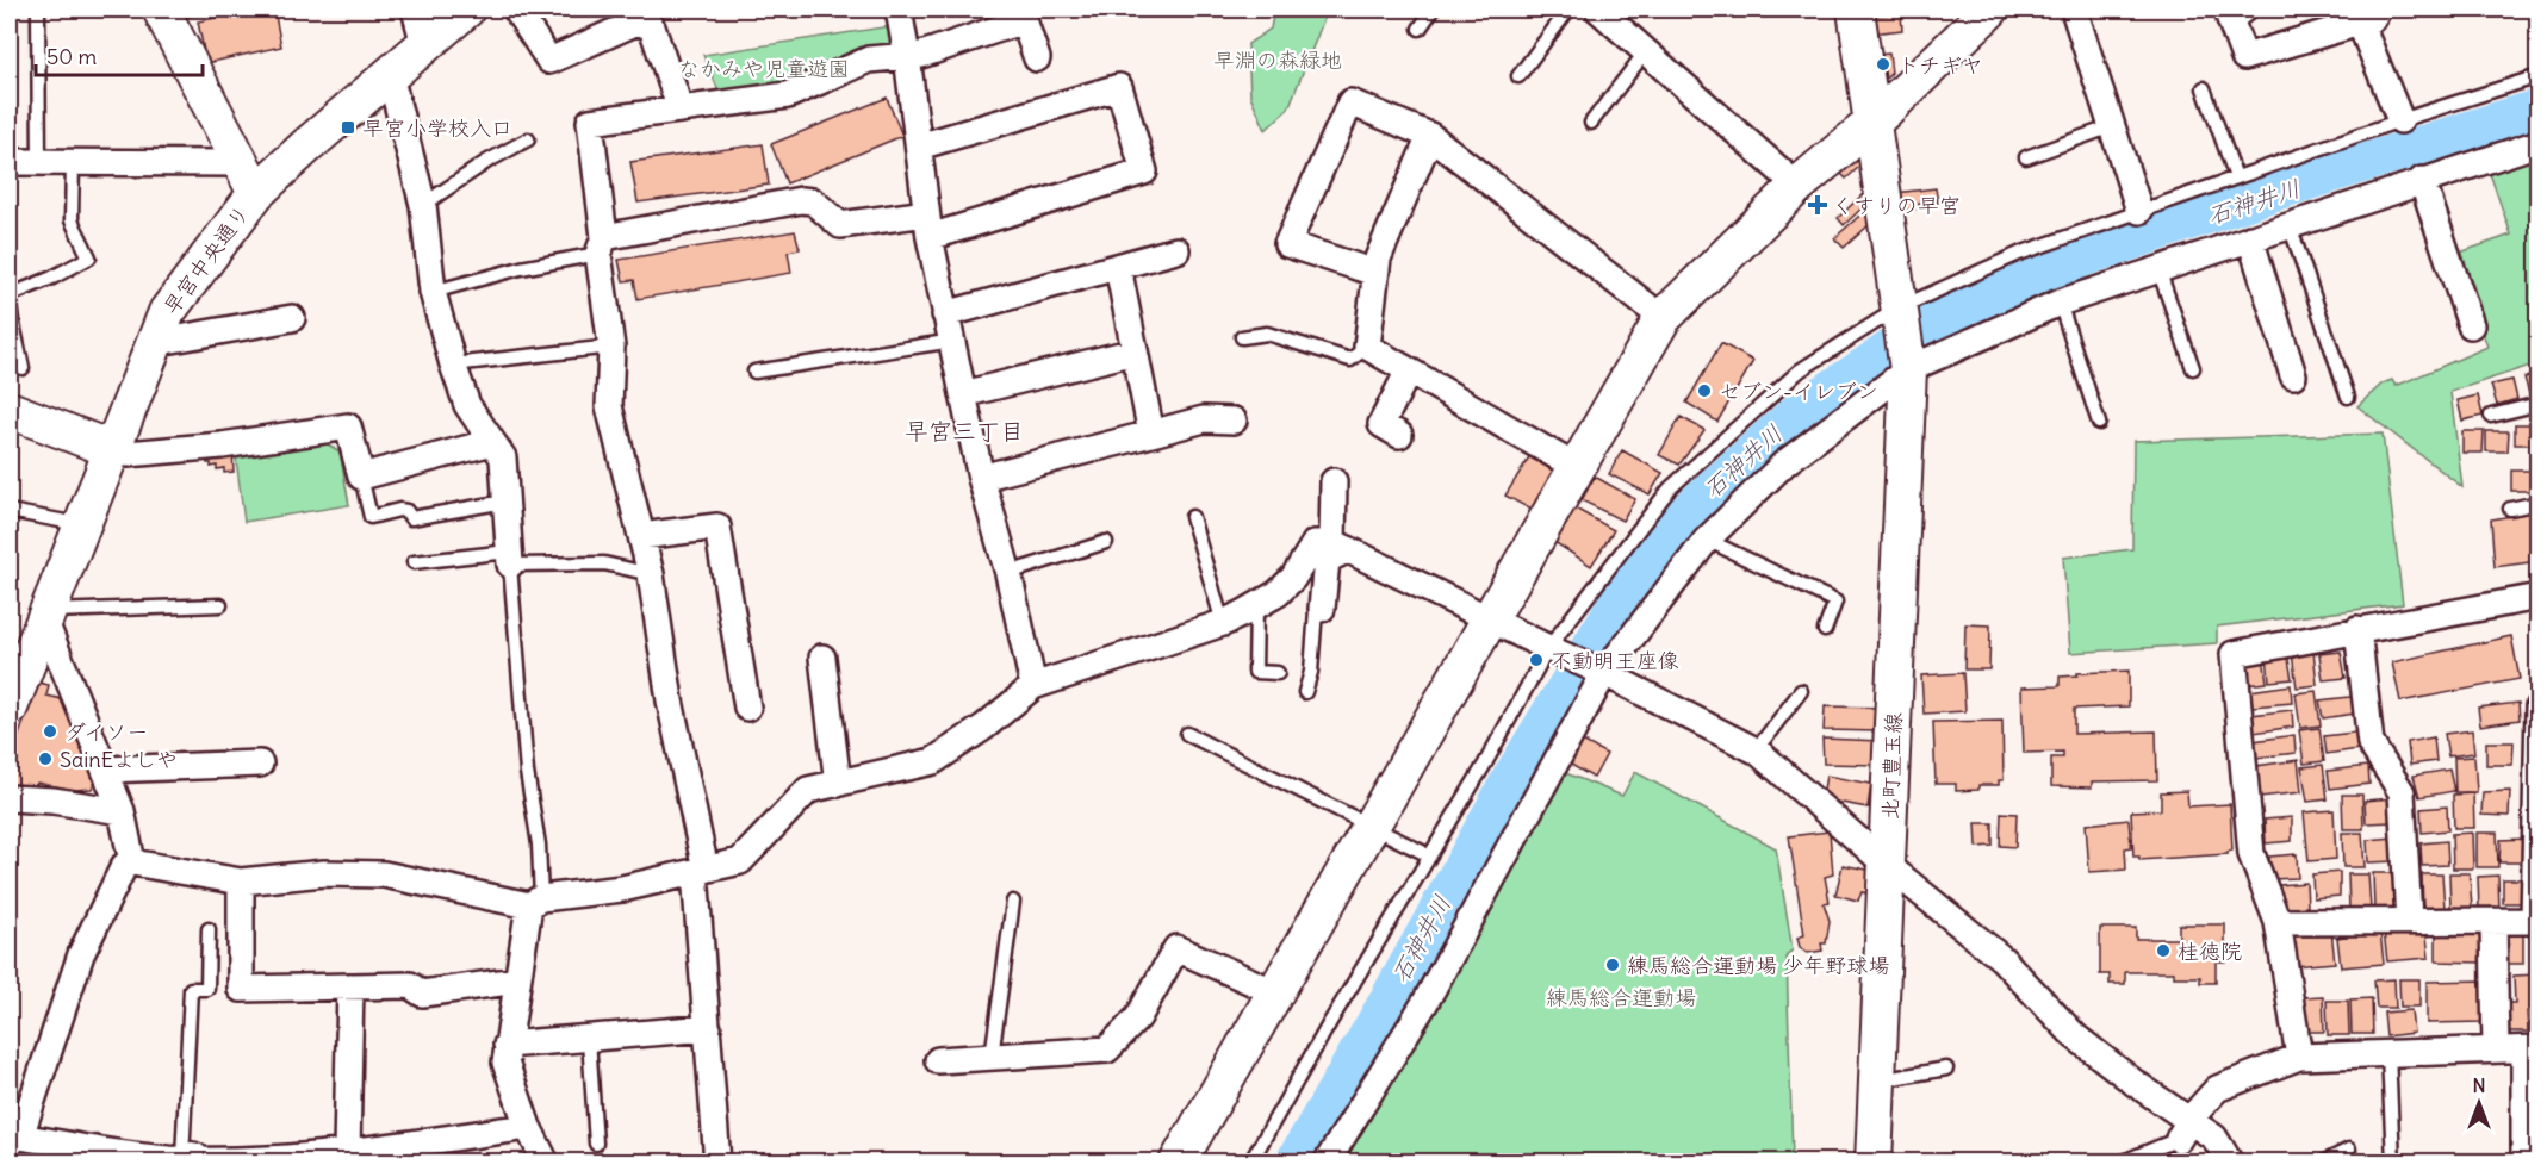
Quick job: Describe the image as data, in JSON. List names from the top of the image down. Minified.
{"streets":{"street":["早宮中央通り","北町豊玉線"]},"districts":["早宮三丁目"],"water":["石神井川"],"parks":["早淵の森緑地","なかみや児童遊園","練馬総合運動場"],"places":{"other":["トチギヤ","セブン-イレブン","不動明王座像","ダイソー","SainEよしや","桂徳院","練馬総合運動場 少年野球場"],"transit":["早宮小学校入口"],"health":["くすりの早宮"]},"scale_bar":"50 m","north":"top"}
